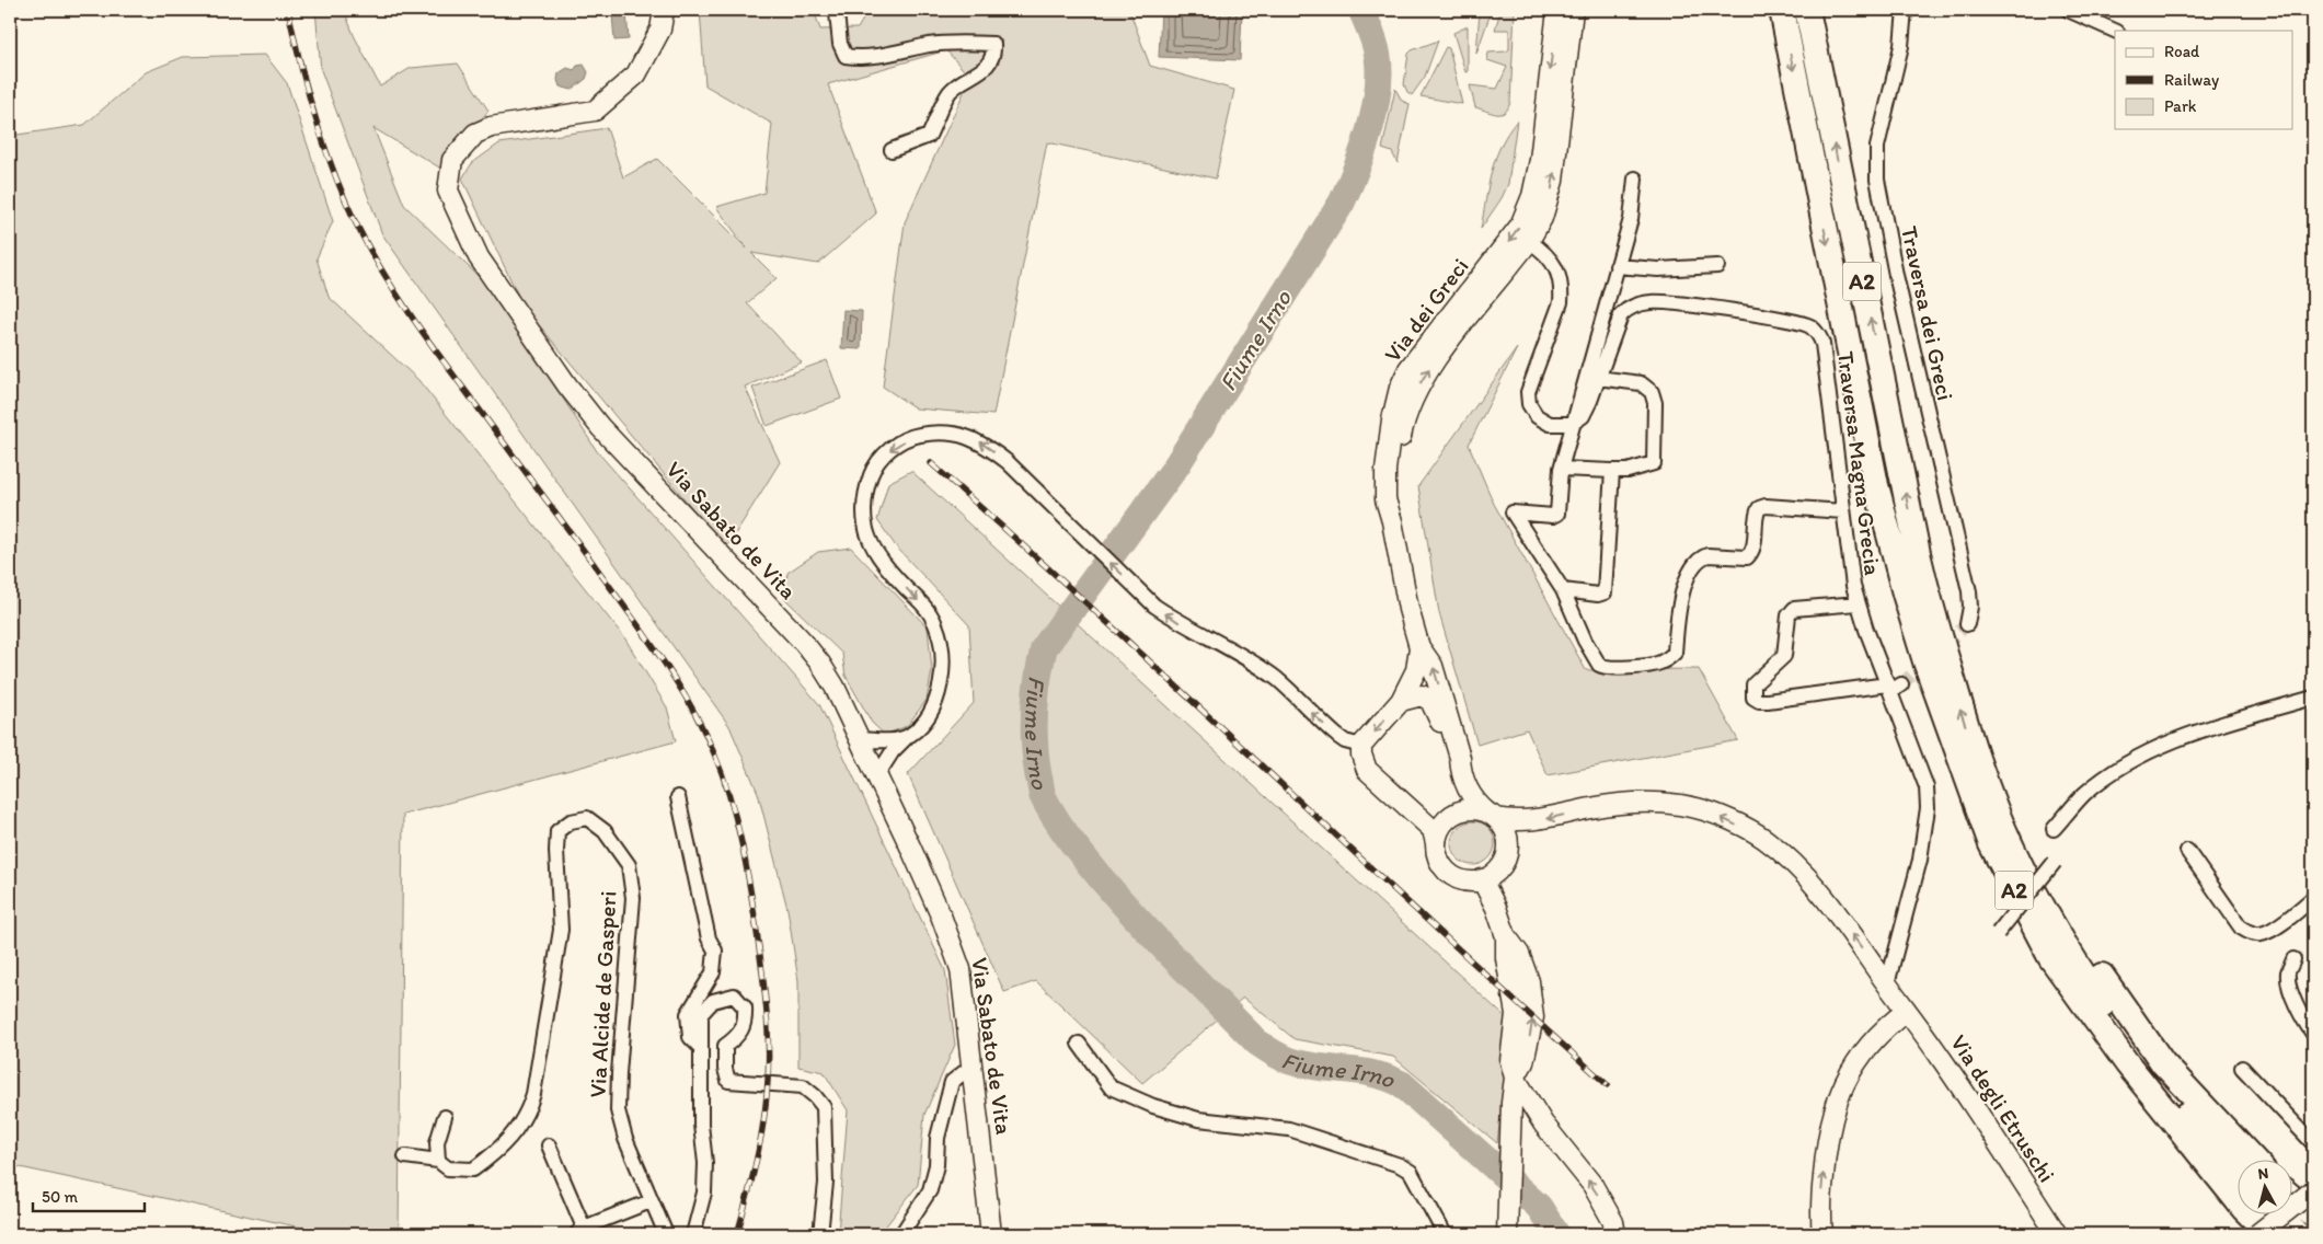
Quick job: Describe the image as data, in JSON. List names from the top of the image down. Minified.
{"streets":{"highway":["A2"],"main road":["Via dei Greci","Via Sabato de Vita","Via degli Etruschi"],"street":["Traversa dei Greci","Traversa Magna Grecia","Via Alcide de Gasperi"]},"water":["Fiume Irno"],"legend":["Road","Railway","Park"],"scale_bar":"50 m","north":"top"}
